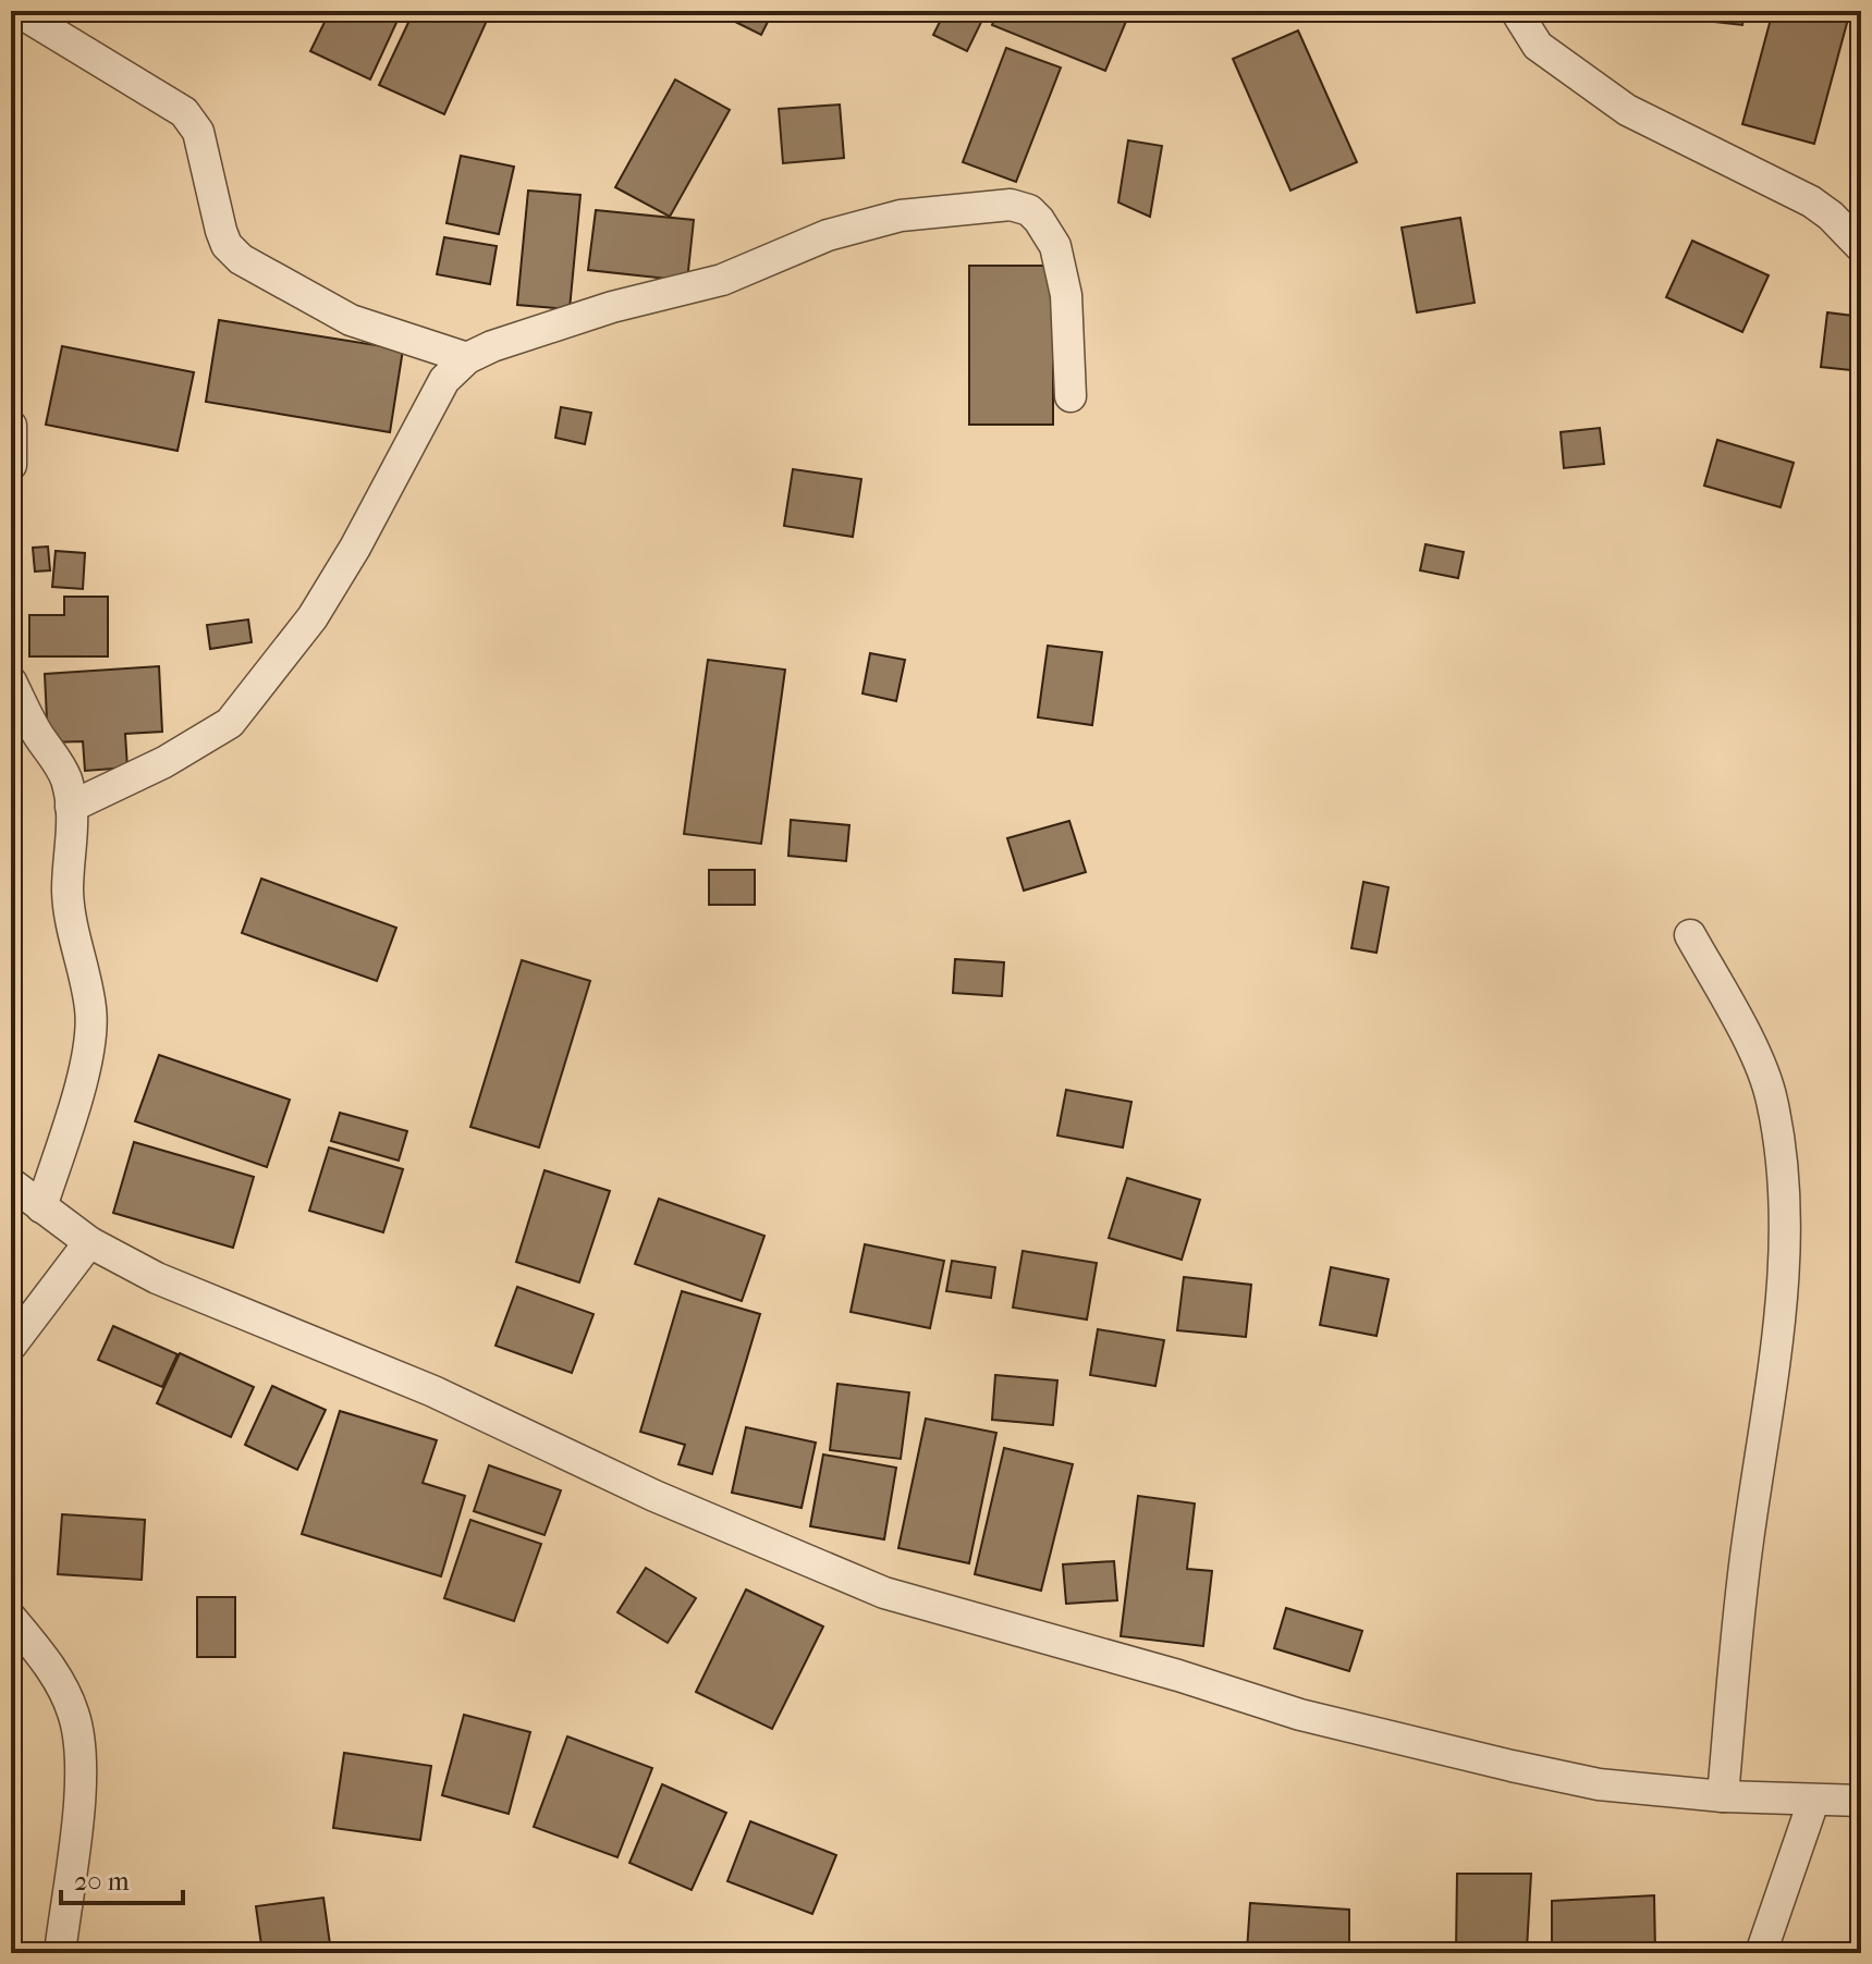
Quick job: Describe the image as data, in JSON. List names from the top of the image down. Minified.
{"scale_bar":"20 m"}
